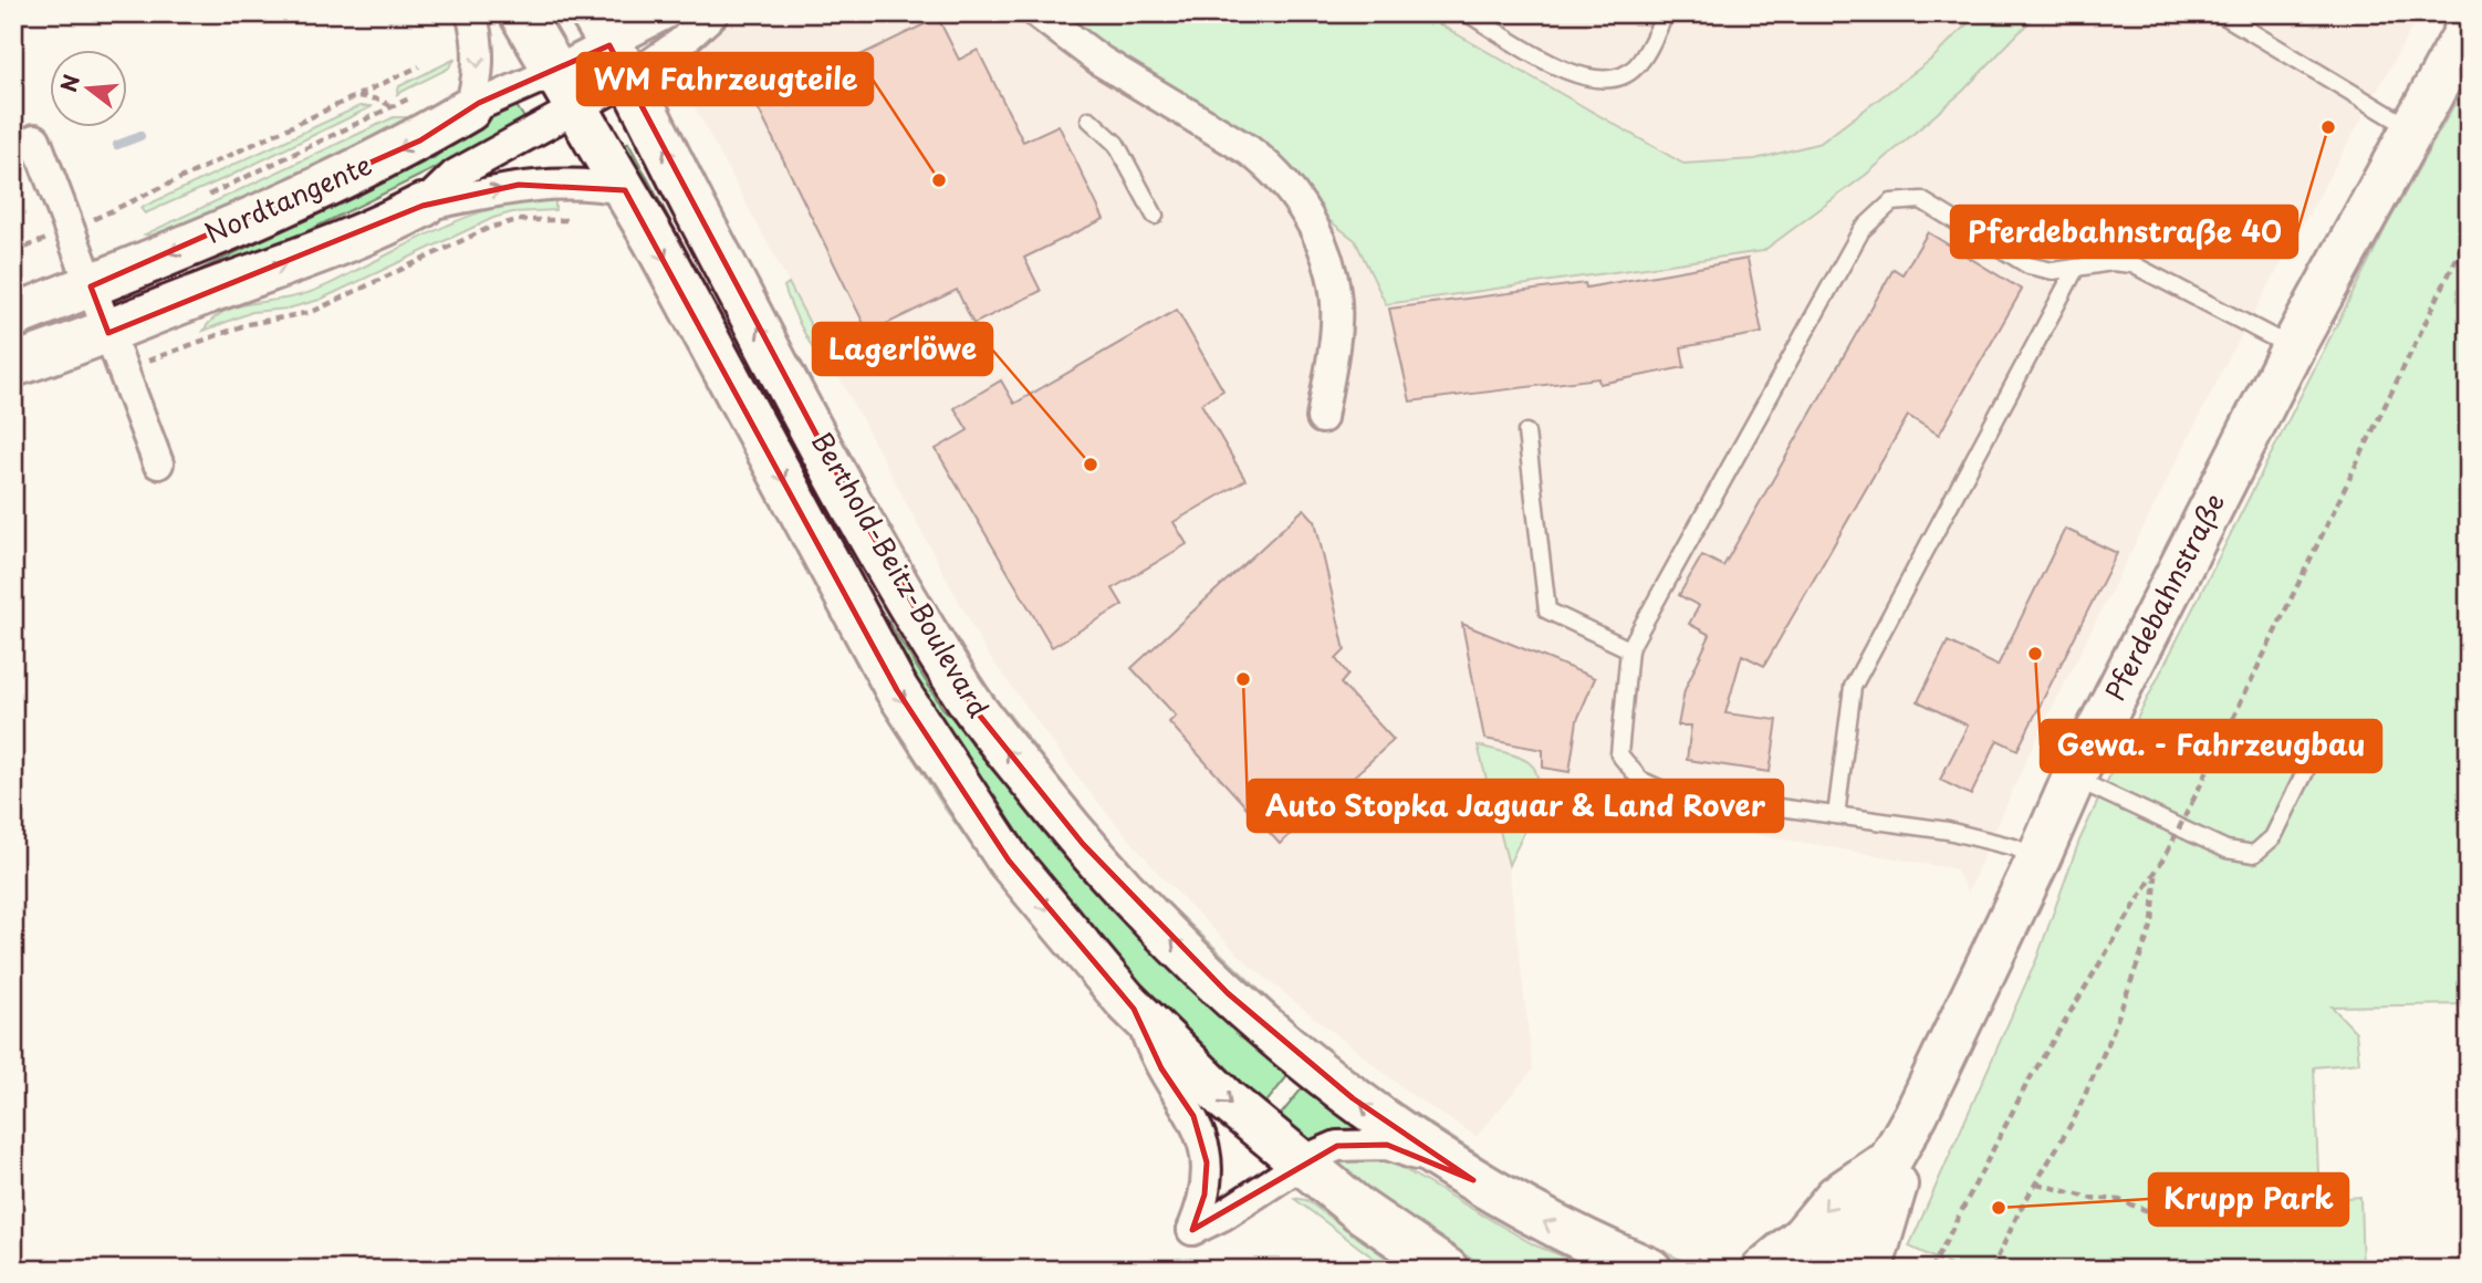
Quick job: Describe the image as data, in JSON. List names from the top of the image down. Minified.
{"streets":{"main road":["Nordtangente","Berthold-Beitz-Boulevard","Pferdebahnstraße"]},"crossings":[["Nordtangente","Berthold-Beitz-Boulevard"]],"places":["Pferdebahnstraße 40","WM Fahrzeugteile","Lagerlöwe","Gewa. - Fahrzeugbau","Auto Stopka Jaguar & Land Rover","Krupp Park"],"north":"left"}
